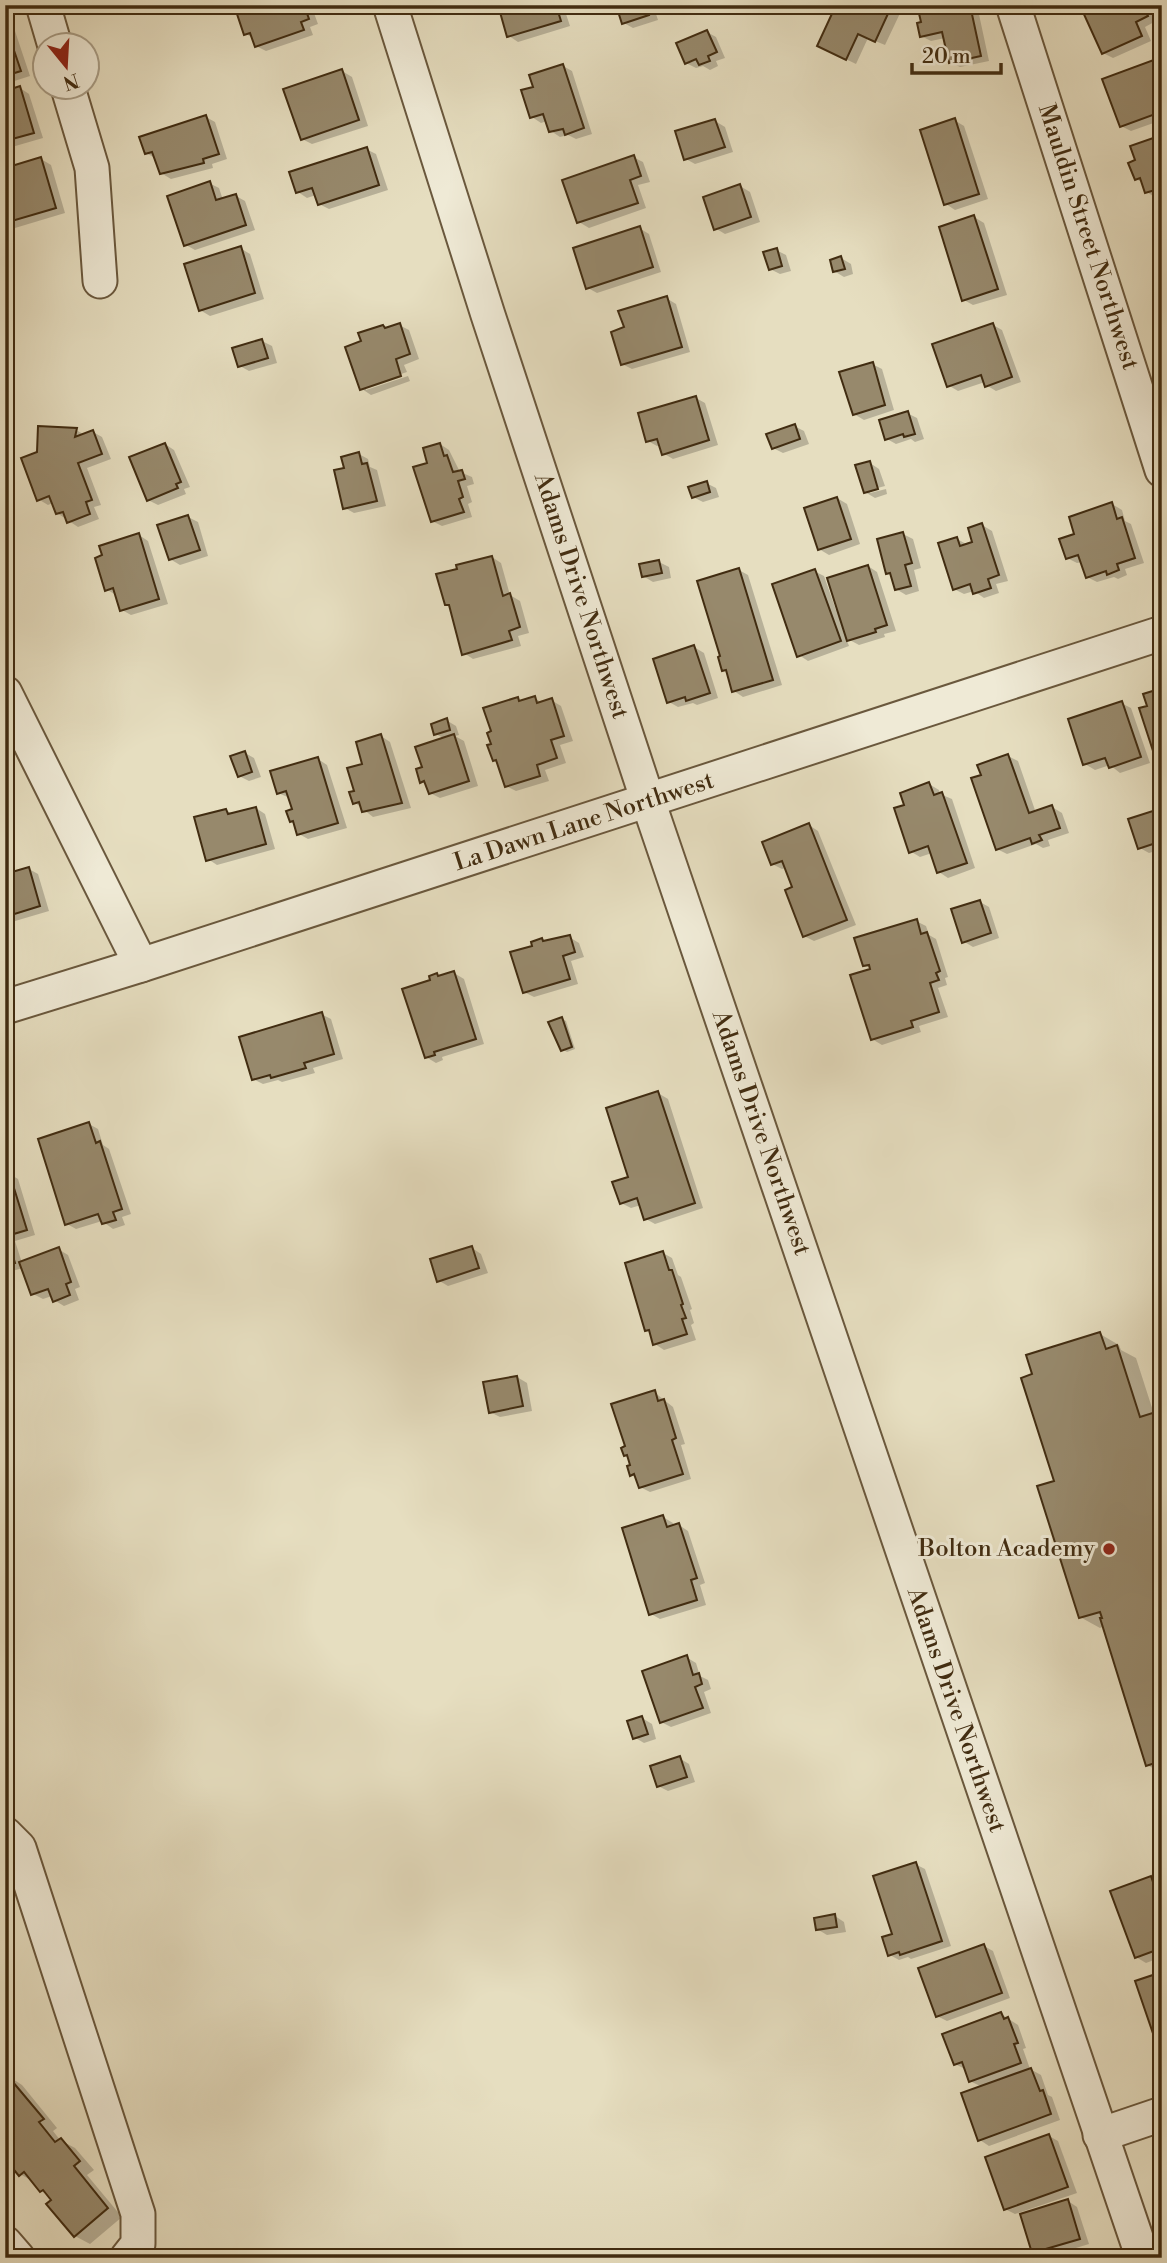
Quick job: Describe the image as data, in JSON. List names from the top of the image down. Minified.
{"streets":{"street":["Mauldin Street Northwest","Adams Drive Northwest","La Dawn Lane Northwest"]},"crossings":[["Adams Drive Northwest","La Dawn Lane Northwest"]],"places":["Bolton Academy"],"scale_bar":"20 m","north":"bottom"}
